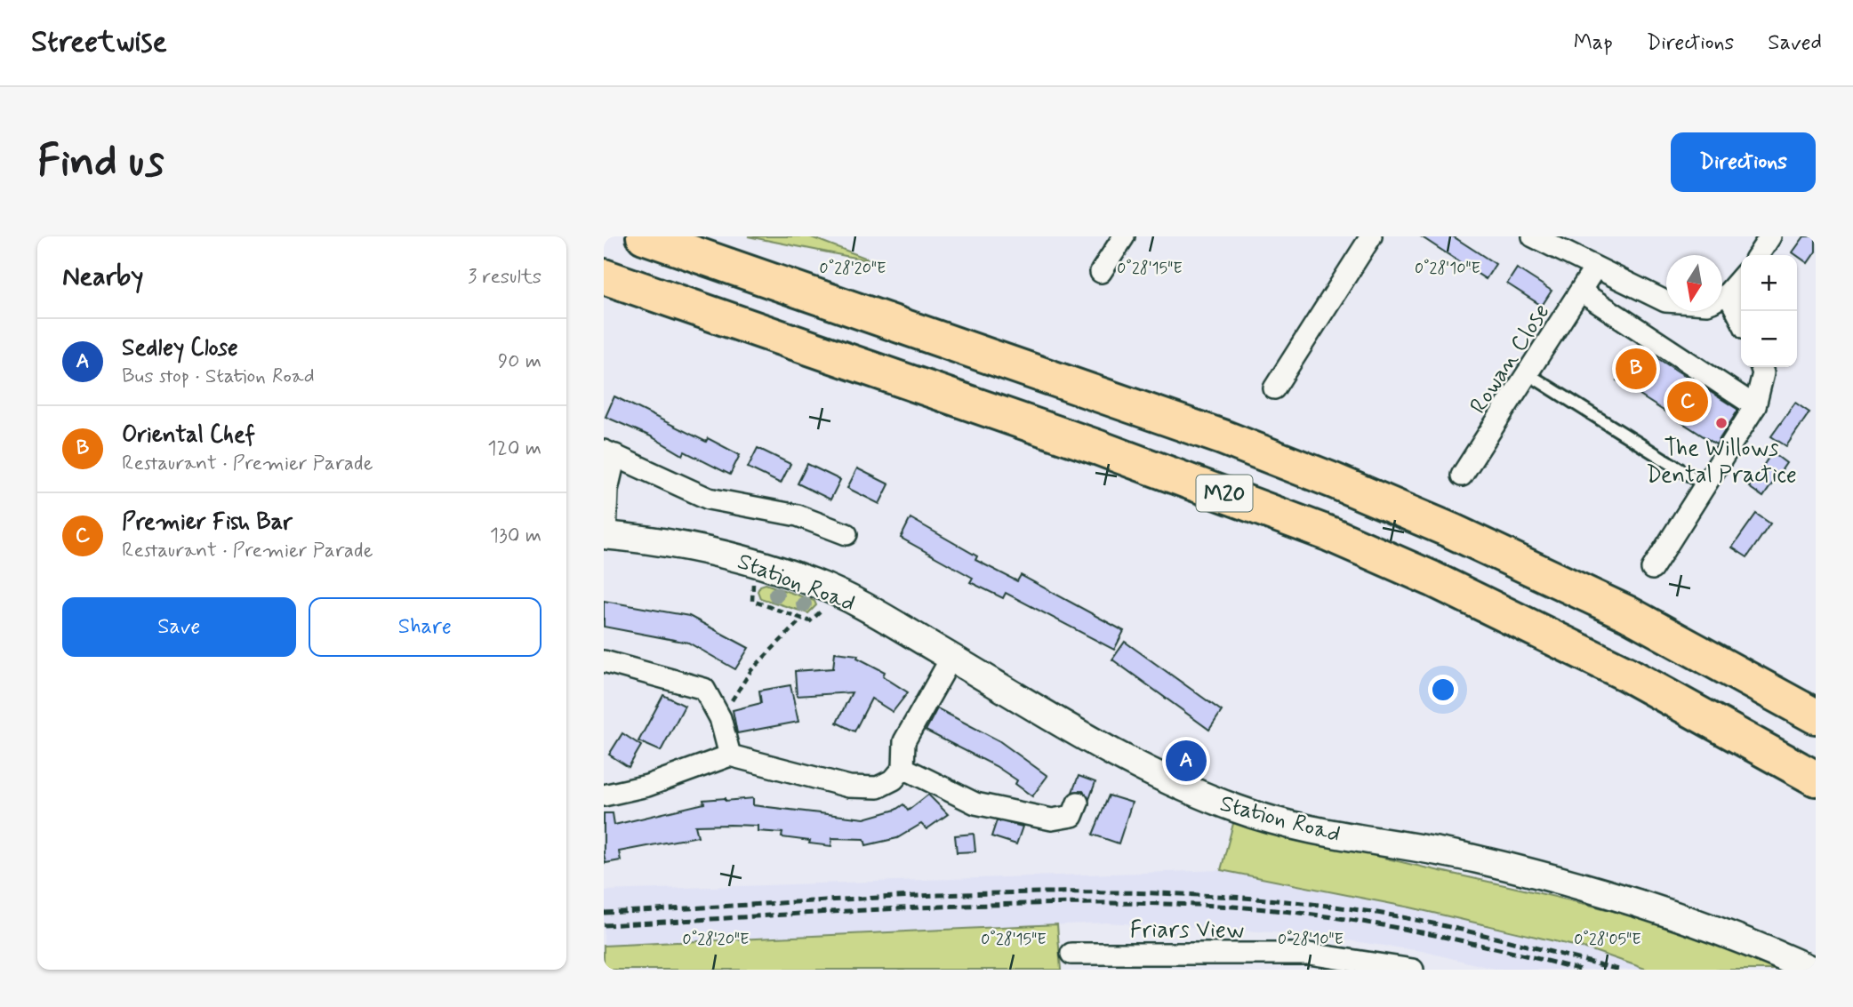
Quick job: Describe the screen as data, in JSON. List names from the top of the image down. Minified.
{"streets":{"highway":["M20"],"street":["Rowan Close","Station Road","Friars View"]},"places":["The Willows Dental Practice"],"north":"bottom","page":{"header":"Streetwise","nav":["Map","Directions","Saved"],"buttons":["Directions",["Save","Share"]],"title":"Find us","heading":["Nearby","3 results"],"map_buttons":["+","−"],"list":[{"mark":"A","name":"Sedley Close","note":"Bus stop · Station Road","value":"90 m"},{"mark":"B","name":"Oriental Chef","note":"Restaurant · Premier Parade","value":"120 m"},{"mark":"C","name":"Premier Fish Bar","note":"Restaurant · Premier Parade","value":"130 m"}],"pins":["B","C","A"]},"coordinates":["0°28'20\"E","0°28'15\"E","0°28'10\"E","0°28'05\"E"]}
